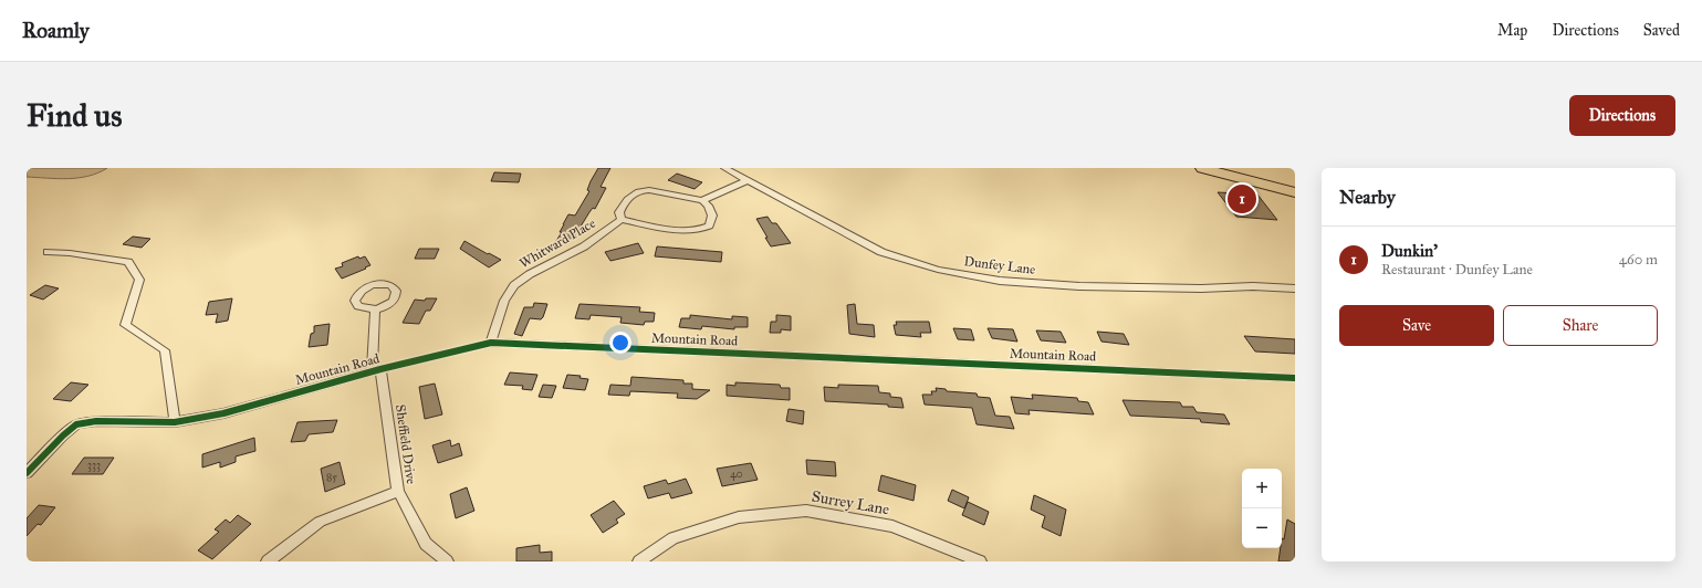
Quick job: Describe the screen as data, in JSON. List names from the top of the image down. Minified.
{"streets":{"street":["Whitward Place","Dunfey Lane","Mountain Road","Sheffield Drive","Surrey Lane"]},"crossings":[["Whitward Place","Mountain Road"],["Mountain Road","Sheffield Drive"]],"house_numbers":["333","40","85"],"page":{"header":"Roamly","nav":["Map","Directions","Saved"],"buttons":["Directions",["Save","Share"]],"title":"Find us","heading":"Nearby","pins":"1","list":[{"mark":"1","name":"Dunkin'","note":"Restaurant · Dunfey Lane","value":"460 m"}],"map_buttons":["+","−"]}}
